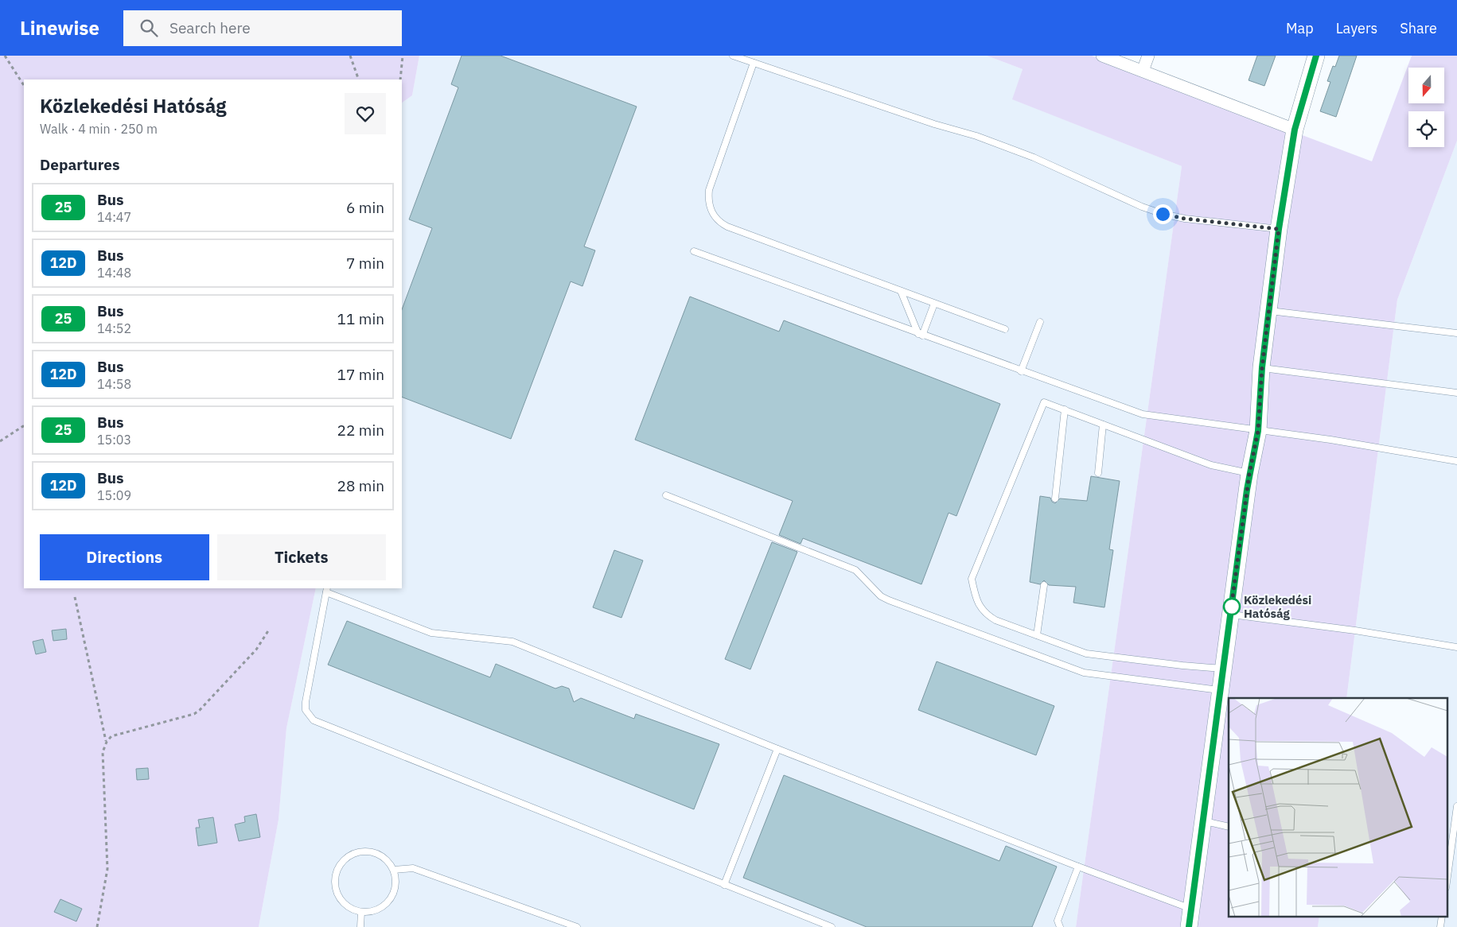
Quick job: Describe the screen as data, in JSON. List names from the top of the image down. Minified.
{"places":["Közlekedési Hatóság"],"lines":["bus line 25"],"north":"bottom","page":{"header":"Linewise","search":"Search here","nav":["Map","Layers","Share"],"heading":[["Közlekedési Hatóság","Walk · 4 min · 250 m"],"Departures"],"list":[{"mark":"25","name":"Bus","note":"14:47","value":"6 min"},{"mark":"12D","name":"Bus","note":"14:48","value":"7 min"},{"mark":"25","name":"Bus","note":"14:52","value":"11 min"},{"mark":"12D","name":"Bus","note":"14:58","value":"17 min"},{"mark":"25","name":"Bus","note":"15:03","value":"22 min"},{"mark":"12D","name":"Bus","note":"15:09","value":"28 min"}],"buttons":["Directions","Tickets"]}}
